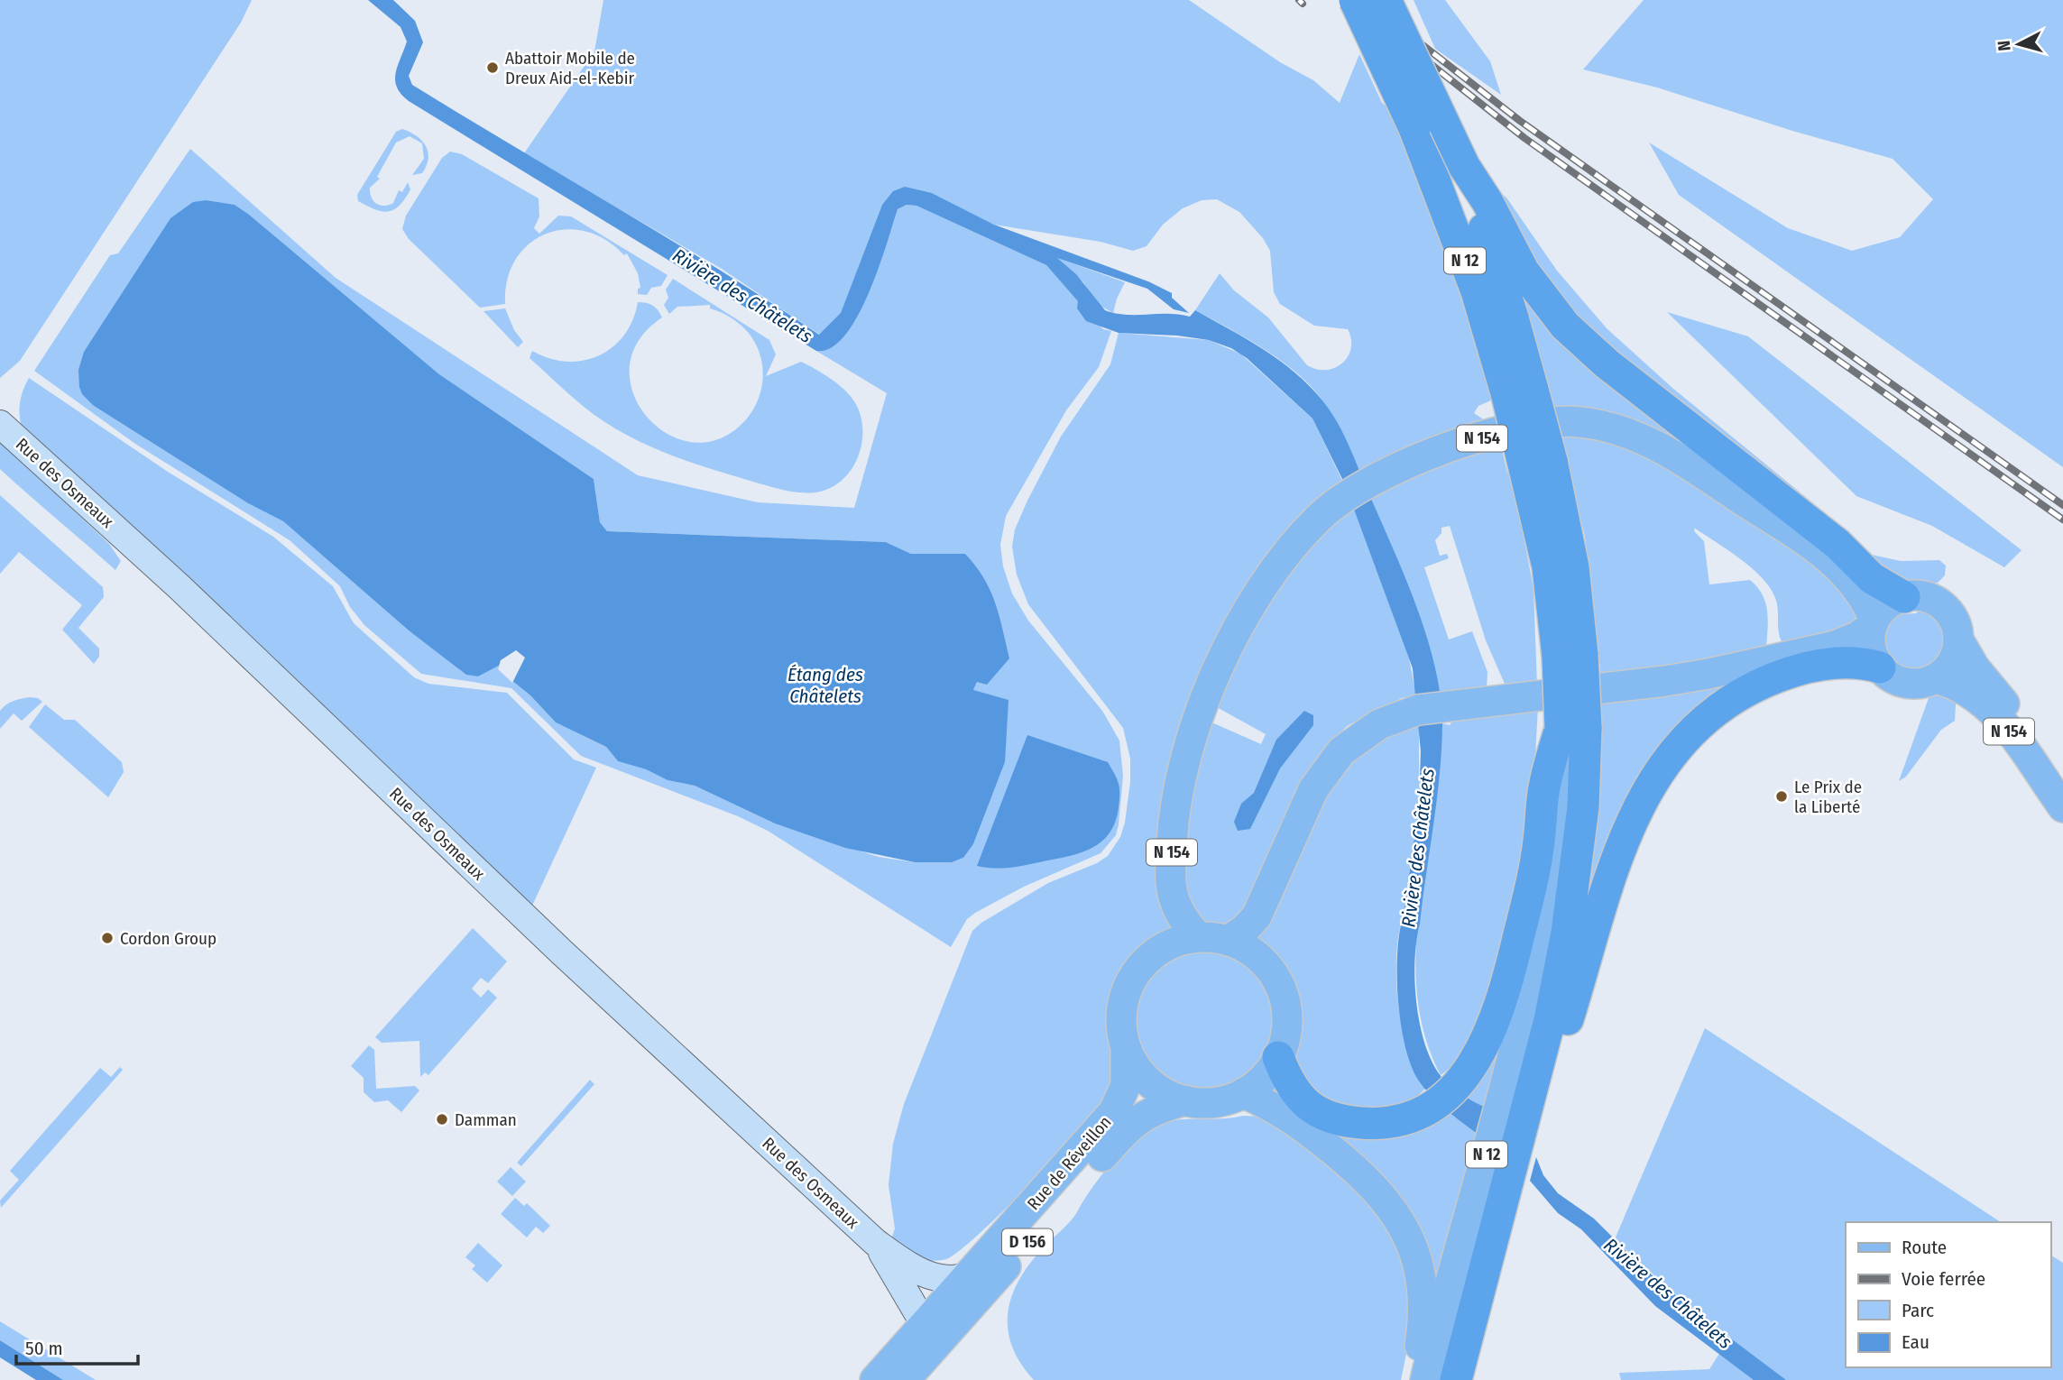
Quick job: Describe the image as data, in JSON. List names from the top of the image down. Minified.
{"streets":{"highway":["N 12"],"main road":["N 154","Rue des Osmeaux","Rue de Réveillon","D 156"]},"crossings":[["N 154","Rue de Réveillon"],["Rue des Osmeaux","Rue de Réveillon"]],"water":["Rivière des Châtelets","Étang des Châtelets"],"places":["Abattoir Mobile de Dreux Aid-el-Kebir","Le Prix de la Liberté","Cordon Group","Damman"],"legend":["Route","Voie ferrée","Parc","Eau"],"scale_bar":"50 m","north":"left"}
